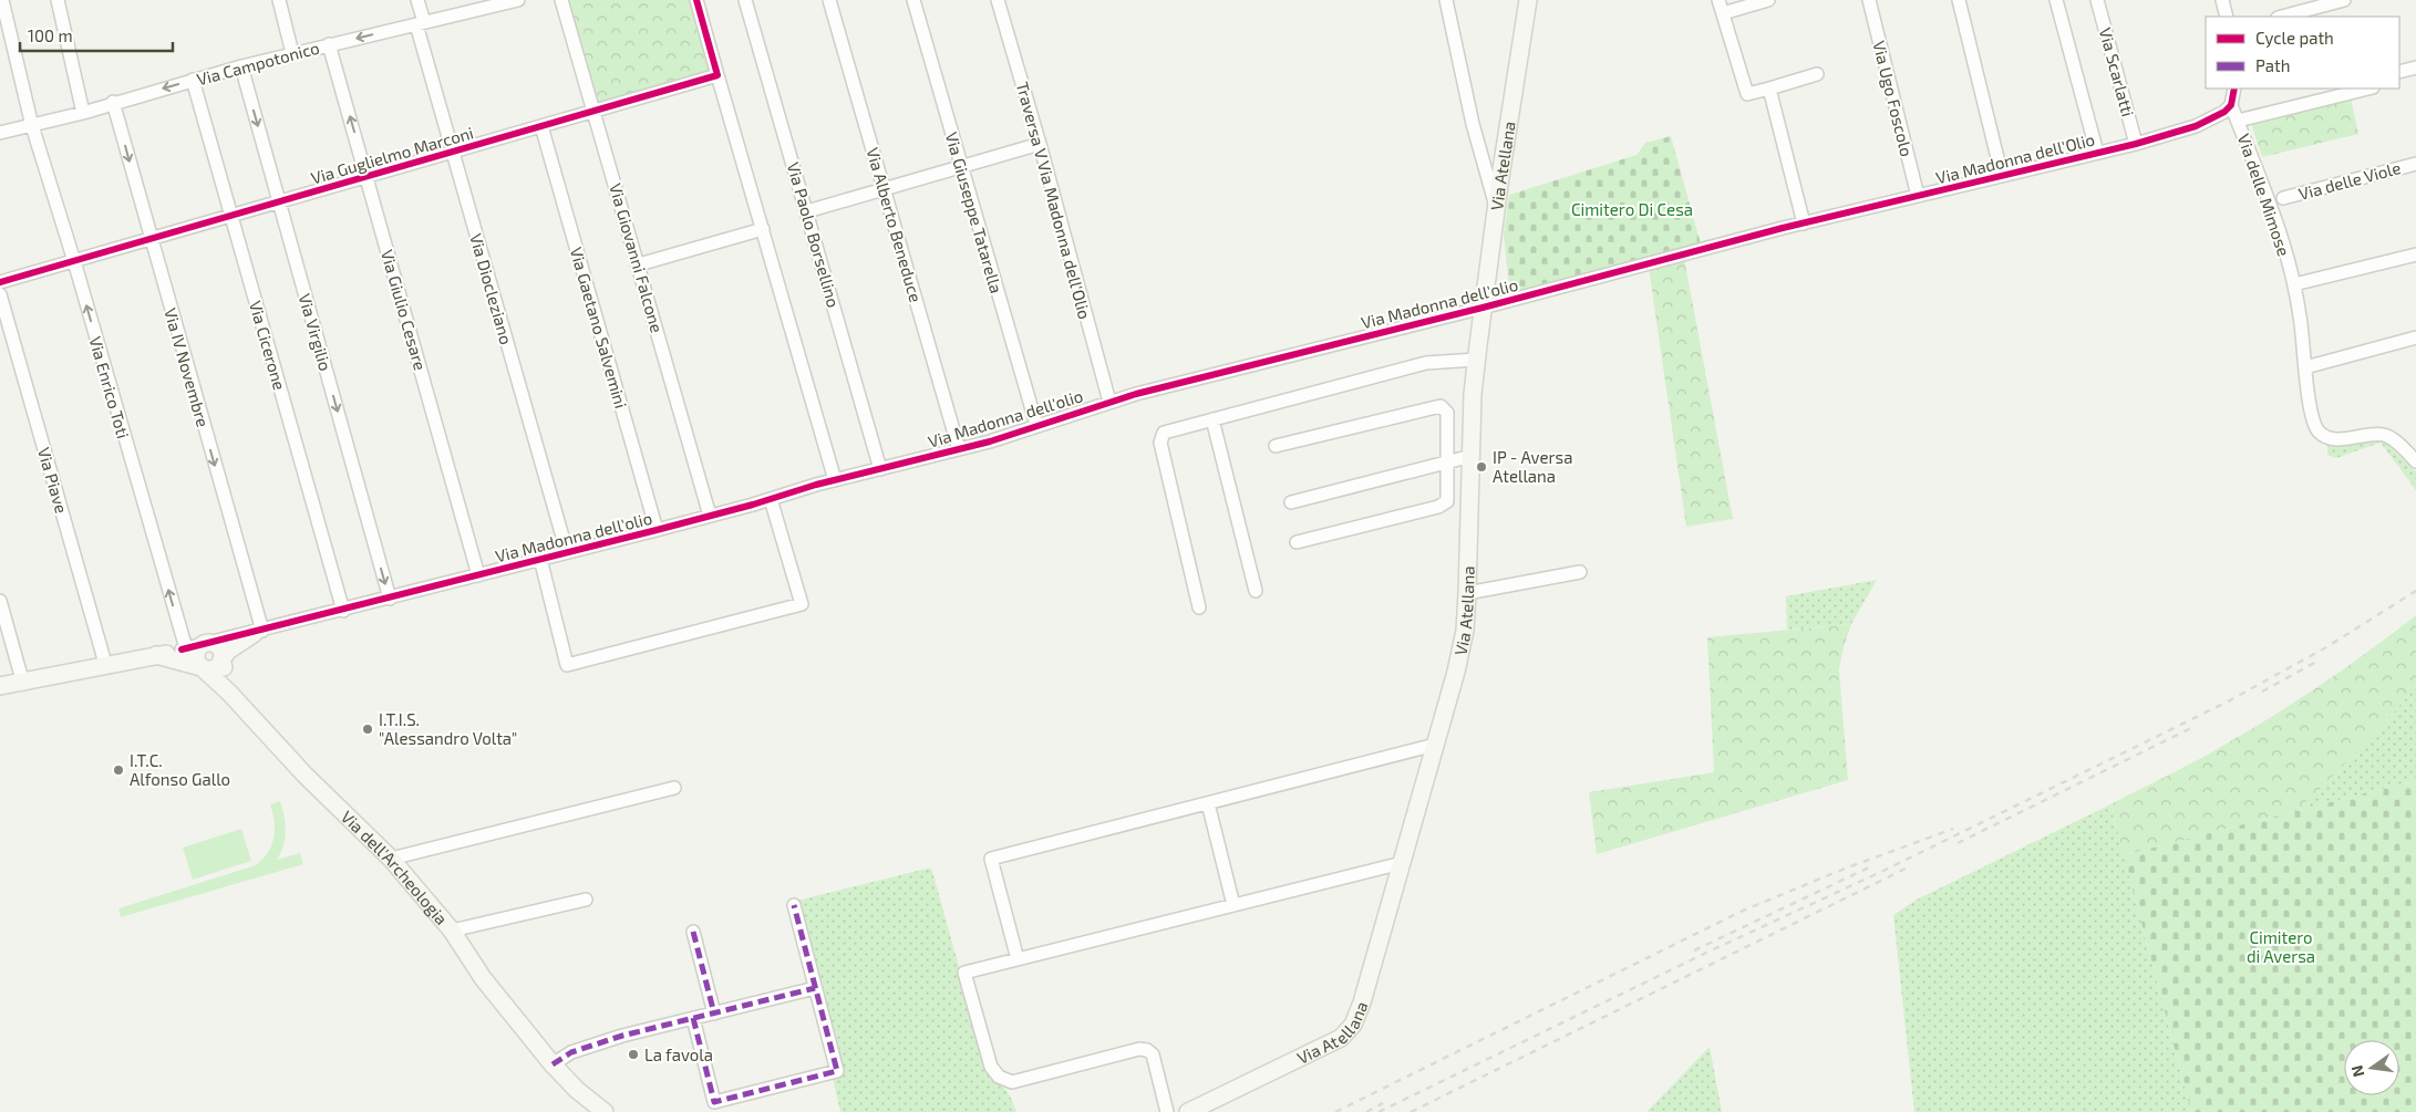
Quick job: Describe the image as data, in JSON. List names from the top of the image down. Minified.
{"streets":{"main road":["Via Atellana","Via dell'Archeologia"],"street":["Via Campotonico","Via Scarlatti","Via Ugo Foscolo","Via Guglielmo Marconi","Via Madonna dell'Olio","Via delle Viole","Via delle Mimose","Traversa V Via Madonna dell'Olio","Via Giuseppe Tatarella","Via Alberto Beneduce","Via Paolo Borsellino","Via Giovanni Falcone","Via Diocleziano","Via Madonna dell'olio","Via Giulio Cesare","Via Gaetano Salvemini","Via Virgilio","Via Cicerone","Via IV Novembre","Via Enrico Toti","Via Piave"]},"crossings":[["Via Campotonico","Via Diocleziano"],["Via Campotonico","Via Giulio Cesare"],["Via Campotonico","Via Virgilio"],["Via Campotonico","Via Cicerone"],["Via Campotonico","Via IV Novembre"],["Via Campotonico","Via Enrico Toti"],["Via Scarlatti","Via Madonna dell'Olio"],["Via Ugo Foscolo","Via Madonna dell'Olio"],["Via Guglielmo Marconi","Via Giovanni Falcone"],["Via Guglielmo Marconi","Via Diocleziano"],["Via Guglielmo Marconi","Via Giulio Cesare"],["Via Guglielmo Marconi","Via Gaetano Salvemini"],["Via Guglielmo Marconi","Via Virgilio"],["Via Guglielmo Marconi","Via Cicerone"],["Via Guglielmo Marconi","Via IV Novembre"],["Via Guglielmo Marconi","Via Enrico Toti"],["Via Madonna dell'Olio","Via delle Mimose"],["Via Madonna dell'Olio","Via Madonna dell'olio"],["Via Atellana","Via Madonna dell'olio"],["Traversa V Via Madonna dell'Olio","Via Madonna dell'olio"],["Via Giuseppe Tatarella","Via Madonna dell'olio"],["Via Alberto Beneduce","Via Madonna dell'olio"],["Via Paolo Borsellino","Via Madonna dell'olio"],["Via Giovanni Falcone","Via Madonna dell'olio"],["Via Diocleziano","Via Madonna dell'olio"],["Via Madonna dell'olio","Via Giulio Cesare"],["Via Madonna dell'olio","Via Gaetano Salvemini"],["Via Madonna dell'olio","Via Virgilio"],["Via Madonna dell'olio","Via Cicerone"],["Via Madonna dell'olio","Via IV Novembre"],["Via Madonna dell'olio","Via Enrico Toti"],["Via Madonna dell'olio","Via dell'Archeologia"],["Via Enrico Toti","Via dell'Archeologia"],["Via Piave","Via dell'Archeologia"]],"one_way":["Via Virgilio","Via IV Novembre","Via Enrico Toti"],"parks":["Cimitero Di Cesa","Cimitero di Aversa"],"places":["IP - Aversa Atellana","I.T.I.S. \"Alessandro Volta\"","I.T.C. Alfonso Gallo","La favola"],"legend":["Cycle path","Path"],"scale_bar":"100 m","north":"left"}
